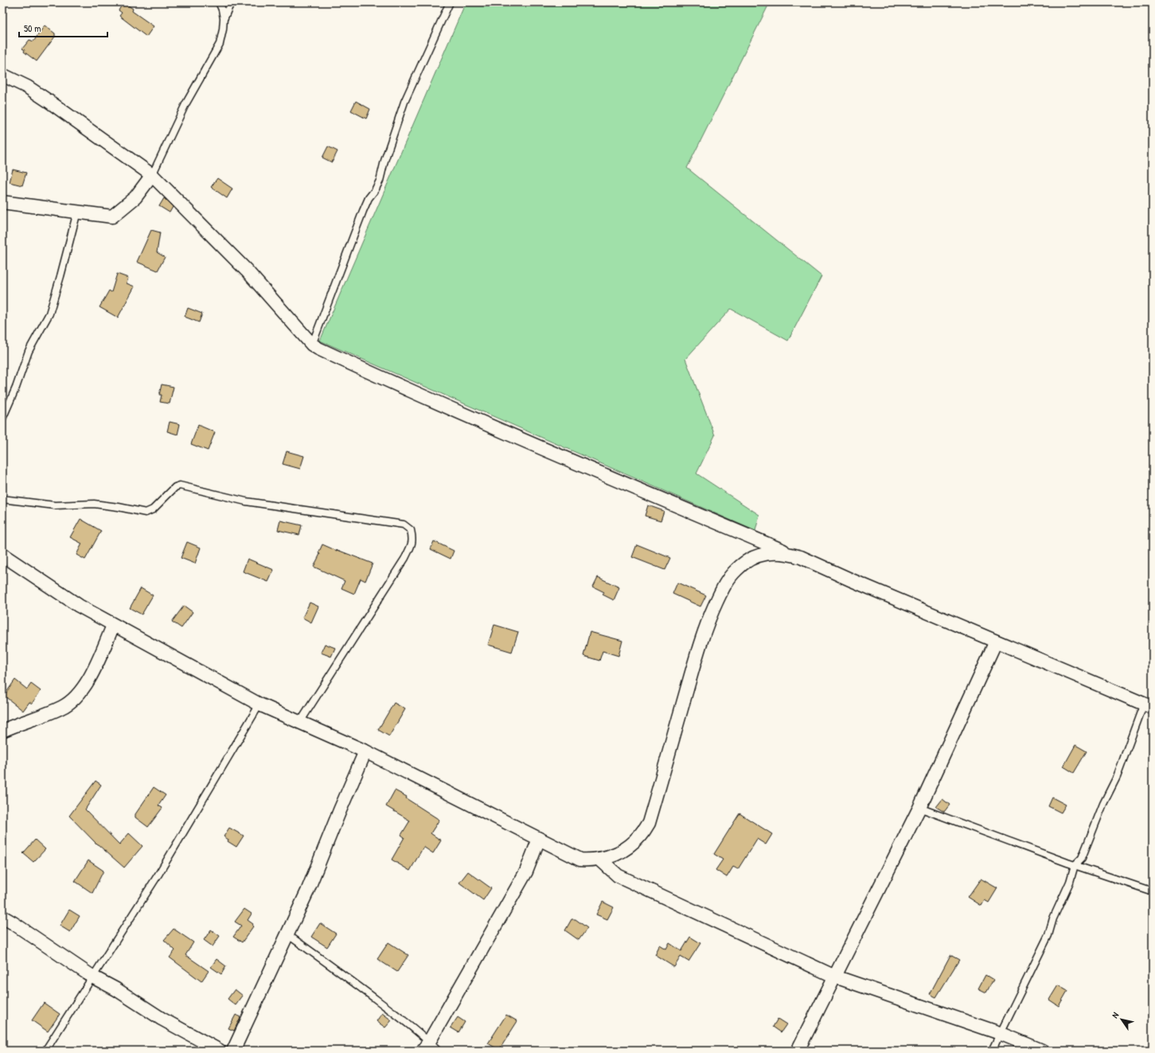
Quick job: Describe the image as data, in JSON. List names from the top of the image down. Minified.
{"scale_bar":"50 m","north":"top left"}
